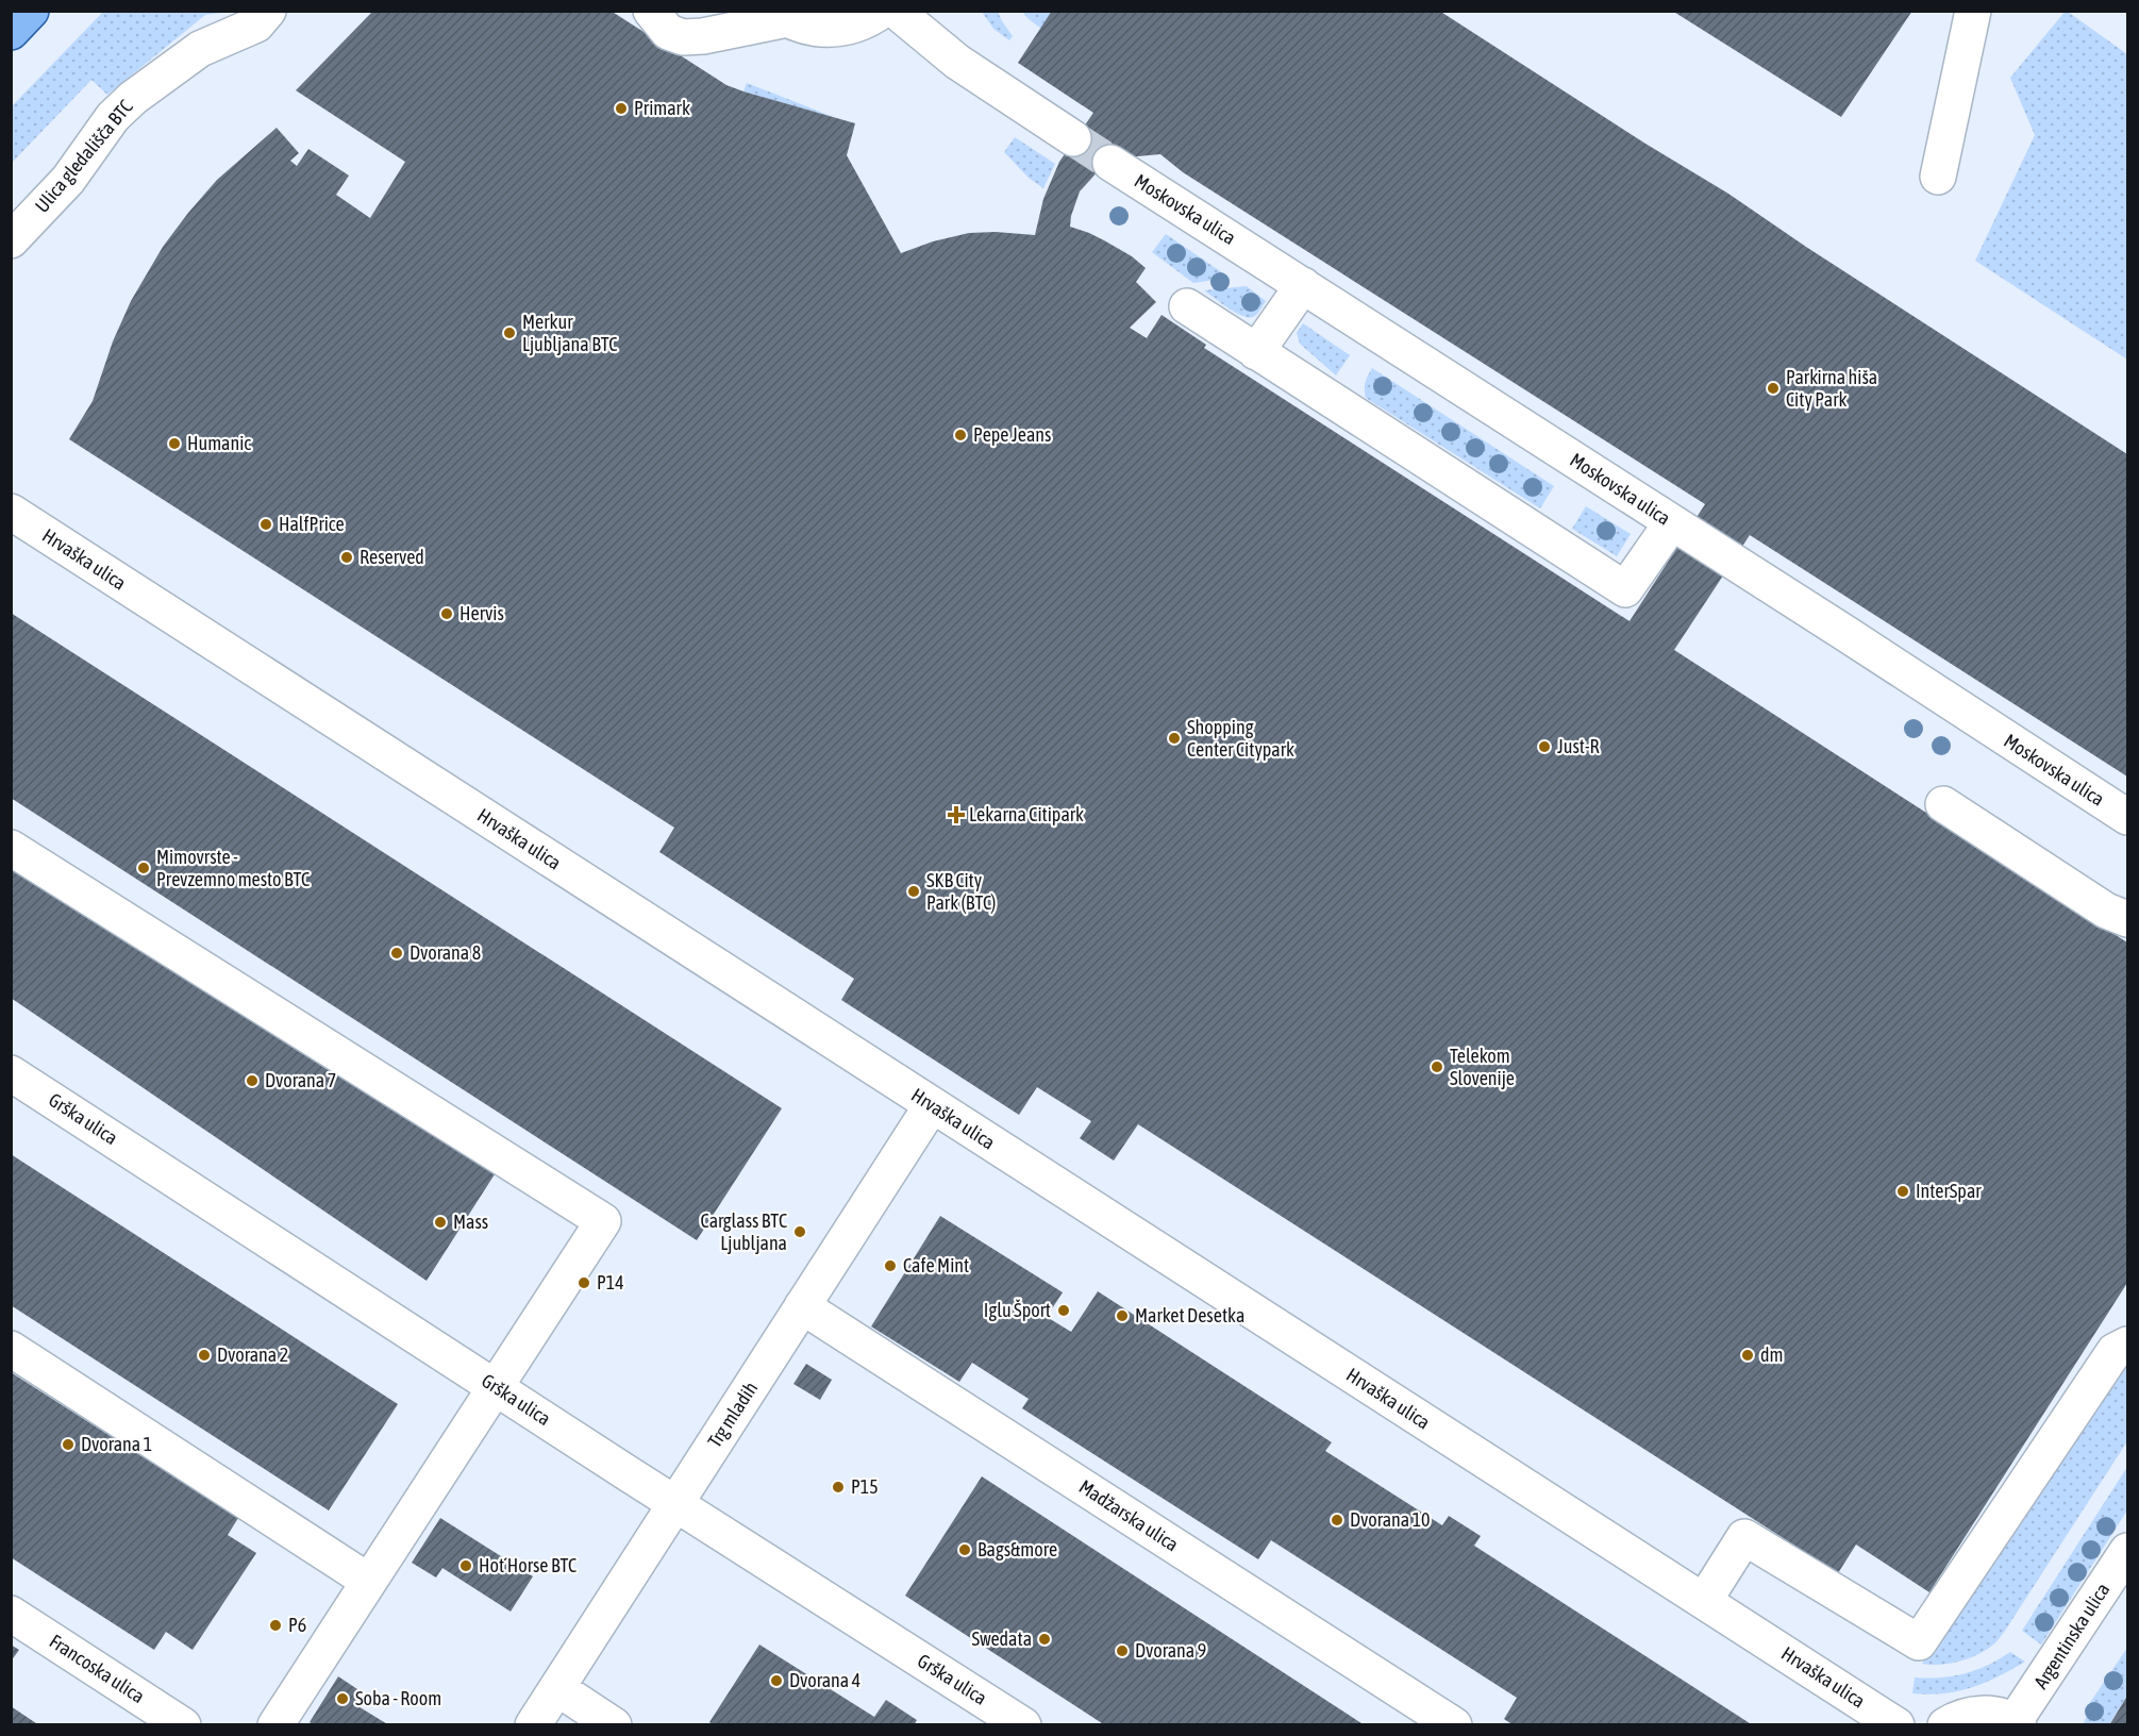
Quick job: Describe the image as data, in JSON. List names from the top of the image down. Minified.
{"streets":{"street":["Ulica gledališča BTC","Moskovska ulica","Hrvaška ulica","Grška ulica","Trg mladih","Madžarska ulica","Argentinska ulica","Francoska ulica"]},"crossings":[["Hrvaška ulica","Trg mladih"],["Grška ulica","Trg mladih"],["Trg mladih","Madžarska ulica"]],"places":{"other":["Primark","Merkur Ljubljana BTC","Parkirna hiša City Park","Pepe Jeans","Humanic","HalfPrice","Reserved","Hervis","Shopping Center Citypark","Just-R","Mimovrste - Prevzemno mesto BTC","SKB City Park (BTC)","Dvorana 8","Telekom Slovenije","Dvorana 7","InterSpar","Mass","Carglass BTC Ljubljana","Cafe Mint","P14","Iglu Šport","Market Desetka","Dvorana 2","dm","Dvorana 1","P15","Dvorana 10","Bags&more","Hot´Horse BTC","P6","Swedata","Dvorana 9","Dvorana 4","Soba - Room"],"health":["Lekarna Citipark"]}}
